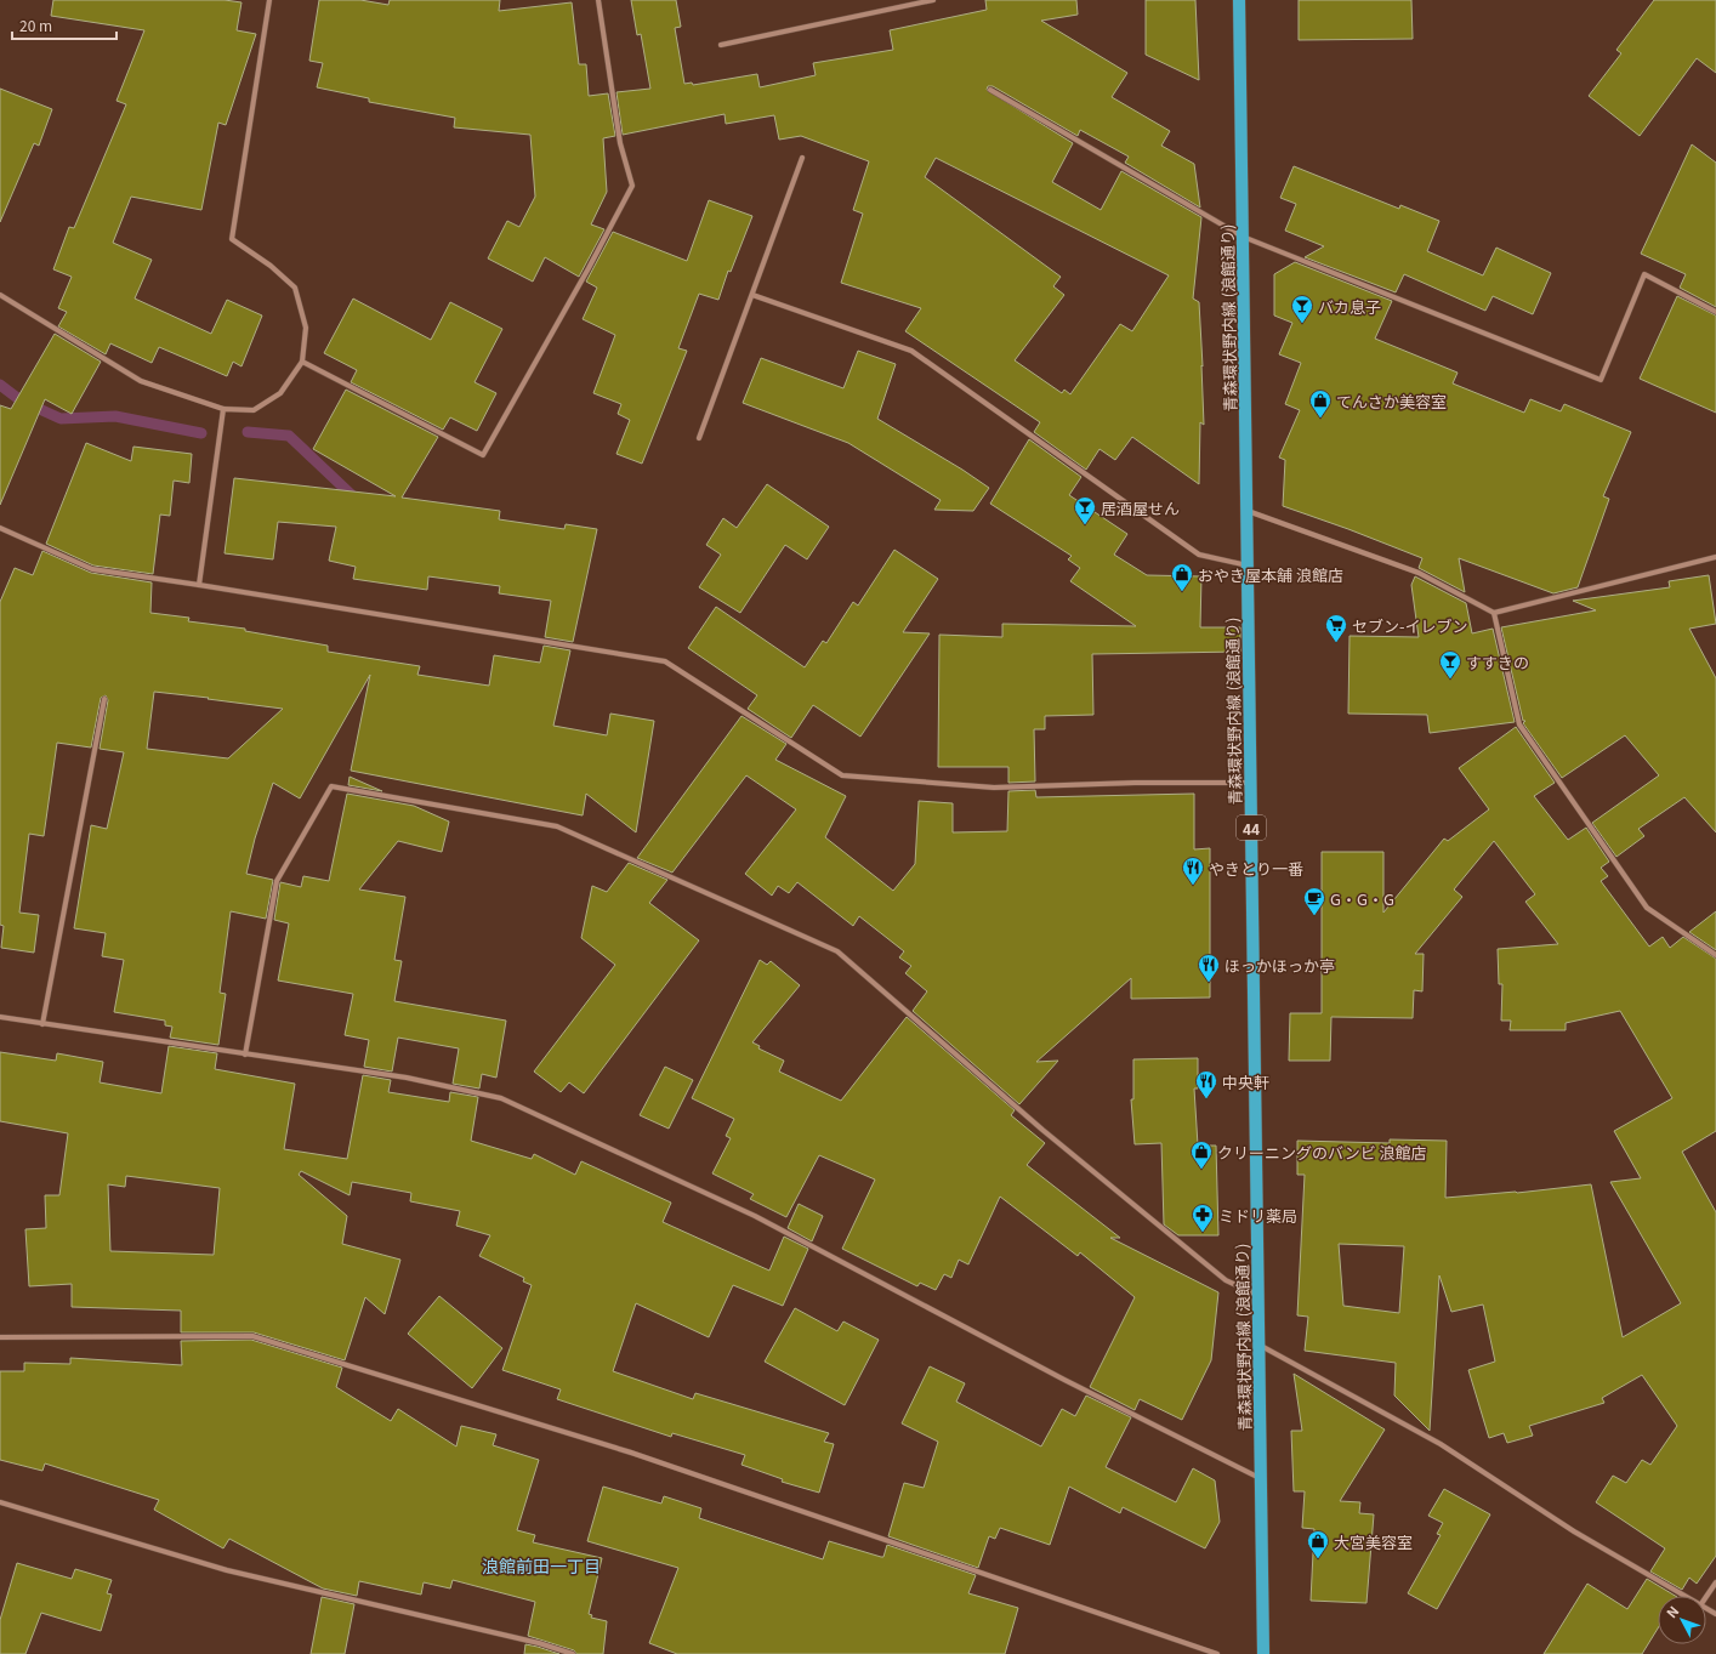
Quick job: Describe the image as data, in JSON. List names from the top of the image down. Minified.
{"streets":{"main road":["青森環状野内線 (浪館通り)","44"]},"districts":["浪館前田一丁目"],"places":{"bar":["バカ息子","居酒屋せん","すすきの"],"shop":["てんさか美容室","おやき屋本舗 浪館店","クリーニングのバンビ 浪館店","大宮美容室"],"supermarket":["セブン-イレブン"],"restaurant":["やきとり一番","ほっかほっか亭","中央軒"],"cafe":["G・G・G"],"pharmacy":["ミドリ薬局"]},"scale_bar":"20 m","north":"top left"}
